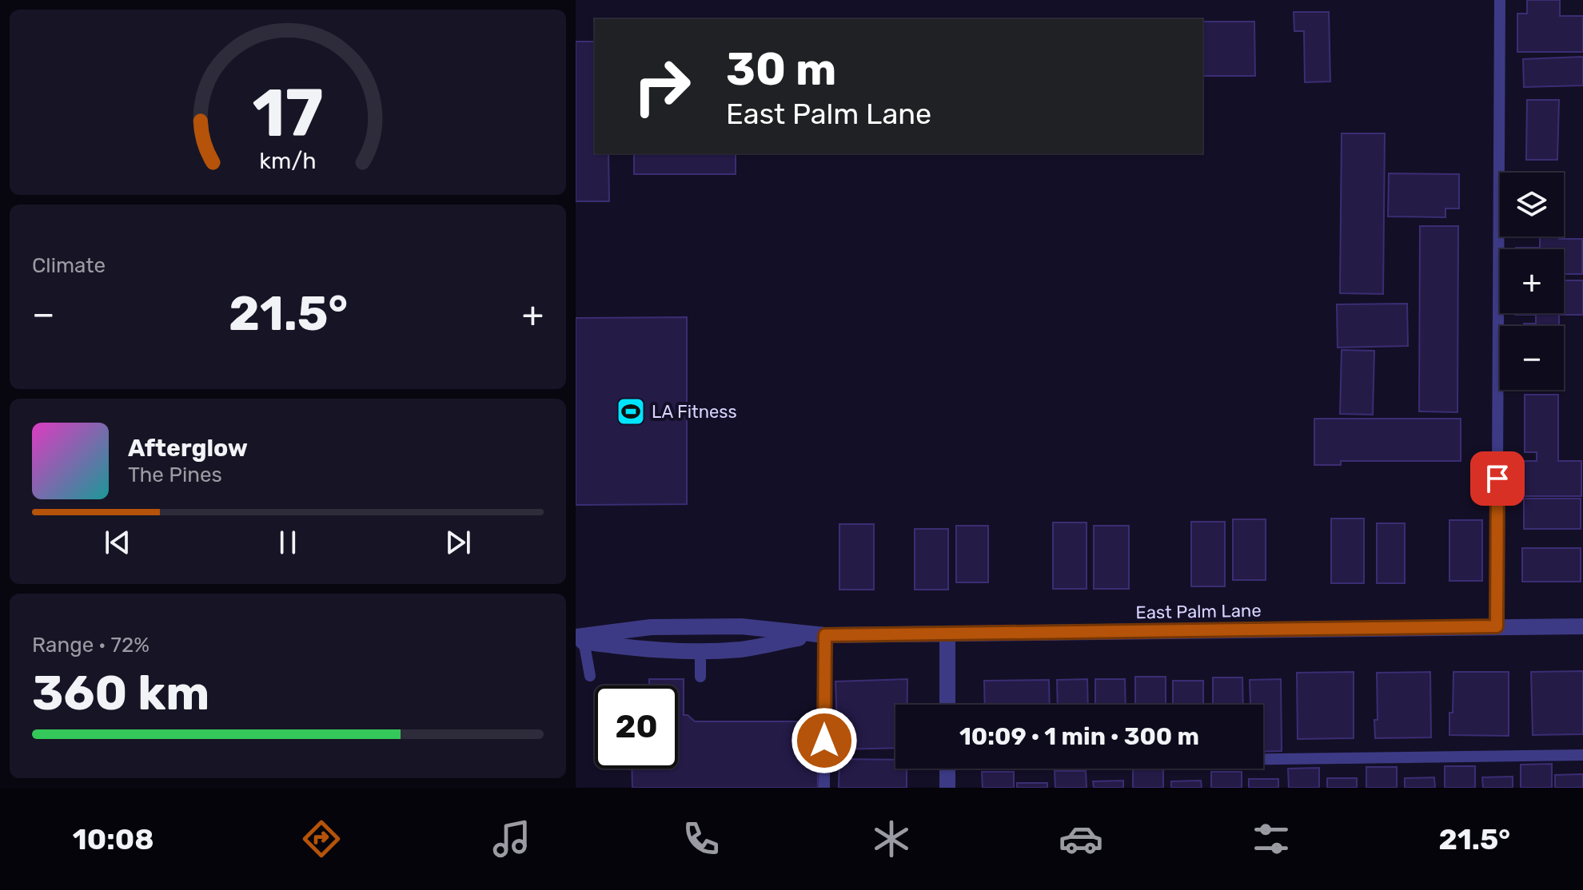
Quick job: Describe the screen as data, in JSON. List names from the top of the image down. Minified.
{"streets":{"street":["East Palm Lane"]},"places":{"sports":["LA Fitness"]},"page":{"turn":["30 m","East Palm Lane"],"map_buttons":["+","−"],"tile":["Climate",["Range · 72%","360 km"]],"heat":["−","21.5°","+"],"song":["Afterglow","The Pines"],"limit":"20","trip":"10:09 · 1 min · 300 m","tabs":["10:08","21.5°"],"gauge":["17","km/h"]}}
